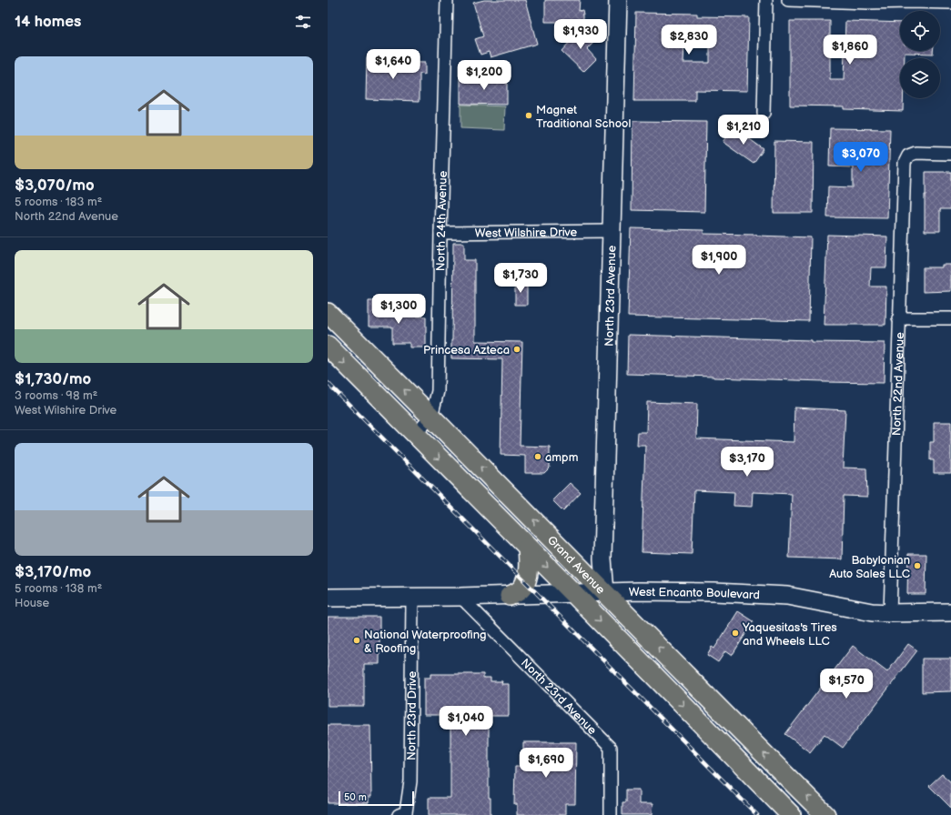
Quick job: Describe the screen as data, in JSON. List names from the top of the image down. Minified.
{"streets":{"main road":["Grand Avenue"],"street":["North 24th Avenue","West Wilshire Drive","North 23rd Avenue","North 22nd Avenue","West Encanto Boulevard","North 23rd Drive"]},"crossings":[["North 24th Avenue","West Wilshire Drive"],["North 24th Avenue","Grand Avenue"],["West Wilshire Drive","North 23rd Avenue"],["North 23rd Avenue","Grand Avenue"],["North 23rd Avenue","West Encanto Boulevard"],["North 22nd Avenue","West Encanto Boulevard"],["Grand Avenue","West Encanto Boulevard"],["West Encanto Boulevard","North 23rd Drive"]],"places":["Magnet Traditional School","Princesa Azteca","ampm","Babylonian Auto Sales LLC","Yaquesitas's Tires and Wheels LLC","National Waterproofing & Roofing"],"scale_bar":"50 m","page":{"heading":"14 homes","price":["$1,930","$2,830","$1,860","$1,640","$1,200","$1,210","$3,070","$1,900","$1,730","$1,300","$3,170","$1,570","$1,040","$1,690"],"list":[{"name":"$3,070/mo","note":"5 rooms · 183 m² · North 22nd Avenue"},{"name":"$1,730/mo","note":"3 rooms · 98 m² · West Wilshire Drive"},{"name":"$3,170/mo","note":"5 rooms · 138 m² · House"}],"scale":"50 m"}}
